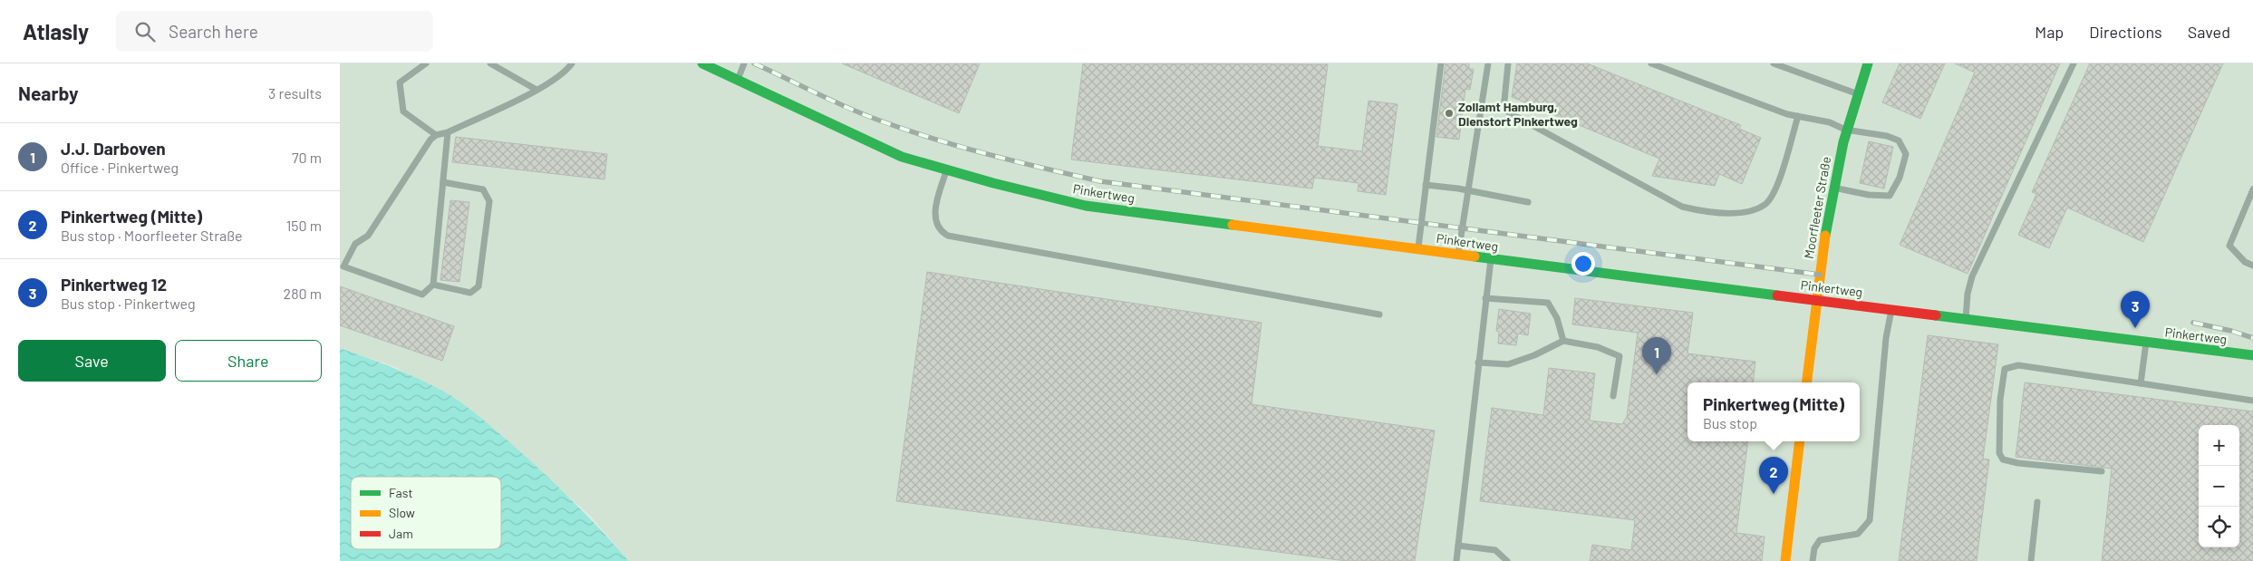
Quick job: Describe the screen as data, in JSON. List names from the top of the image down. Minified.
{"streets":{"street":["Pinkertweg","Moorfleeter Straße"]},"crossings":[["Pinkertweg","Moorfleeter Straße"]],"places":["Zollamt Hamburg, Dienstort Pinkertweg"],"legend":["Fast","Slow","Jam"],"page":{"header":"Atlasly","search":"Search here","nav":["Map","Directions","Saved"],"heading":["Nearby","3 results"],"list":[{"mark":"1","name":"J.J. Darboven","note":"Office · Pinkertweg","value":"70 m"},{"mark":"2","name":"Pinkertweg (Mitte)","note":"Bus stop · Moorfleeter Straße","value":"150 m"},{"mark":"3","name":"Pinkertweg 12","note":"Bus stop · Pinkertweg","value":"280 m"}],"pins":["3","1","2"],"buttons":["Save","Share"],"popup":["Pinkertweg (Mitte)","Bus stop"],"map_buttons":["+","−"]}}
